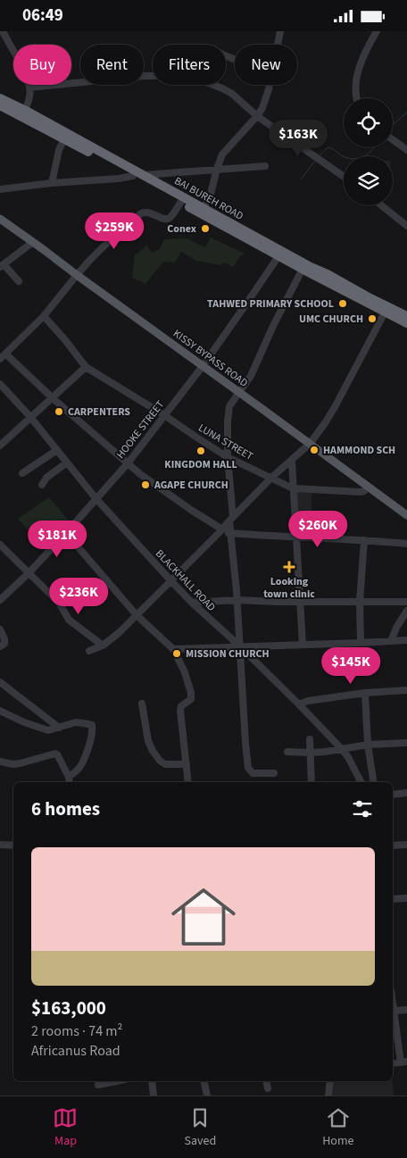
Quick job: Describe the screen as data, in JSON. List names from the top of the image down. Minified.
{"streets":{"highway":["BAI BUREH ROAD"],"main road":["KISSY BYPASS ROAD"],"street":["HOOKE STREET","LUNA STREET","BLACKHALL ROAD"]},"crossings":[["KISSY BYPASS ROAD","HOOKE STREET"],["KISSY BYPASS ROAD","LUNA STREET"],["HOOKE STREET","LUNA STREET"],["HOOKE STREET","BLACKHALL ROAD"]],"places":{"other":["Conex","TAHWED PRIMARY SCHOOL","UMC CHURCH","CARPENTERS","HAMMOND SCH","KINGDOM HALL","AGAPE CHURCH","MISSION CHURCH"],"health":["Looking town clinic"]},"page":{"status":"06:49","chip":["Buy","Rent","Filters","New"],"price":["$163K","$259K","$260K","$181K","$236K","$145K"],"heading":"6 homes","list":[{"name":"$163,000","note":"2 rooms · 74 m² · Africanus Road"}],"tabs":["Map","Saved","Home"]}}
